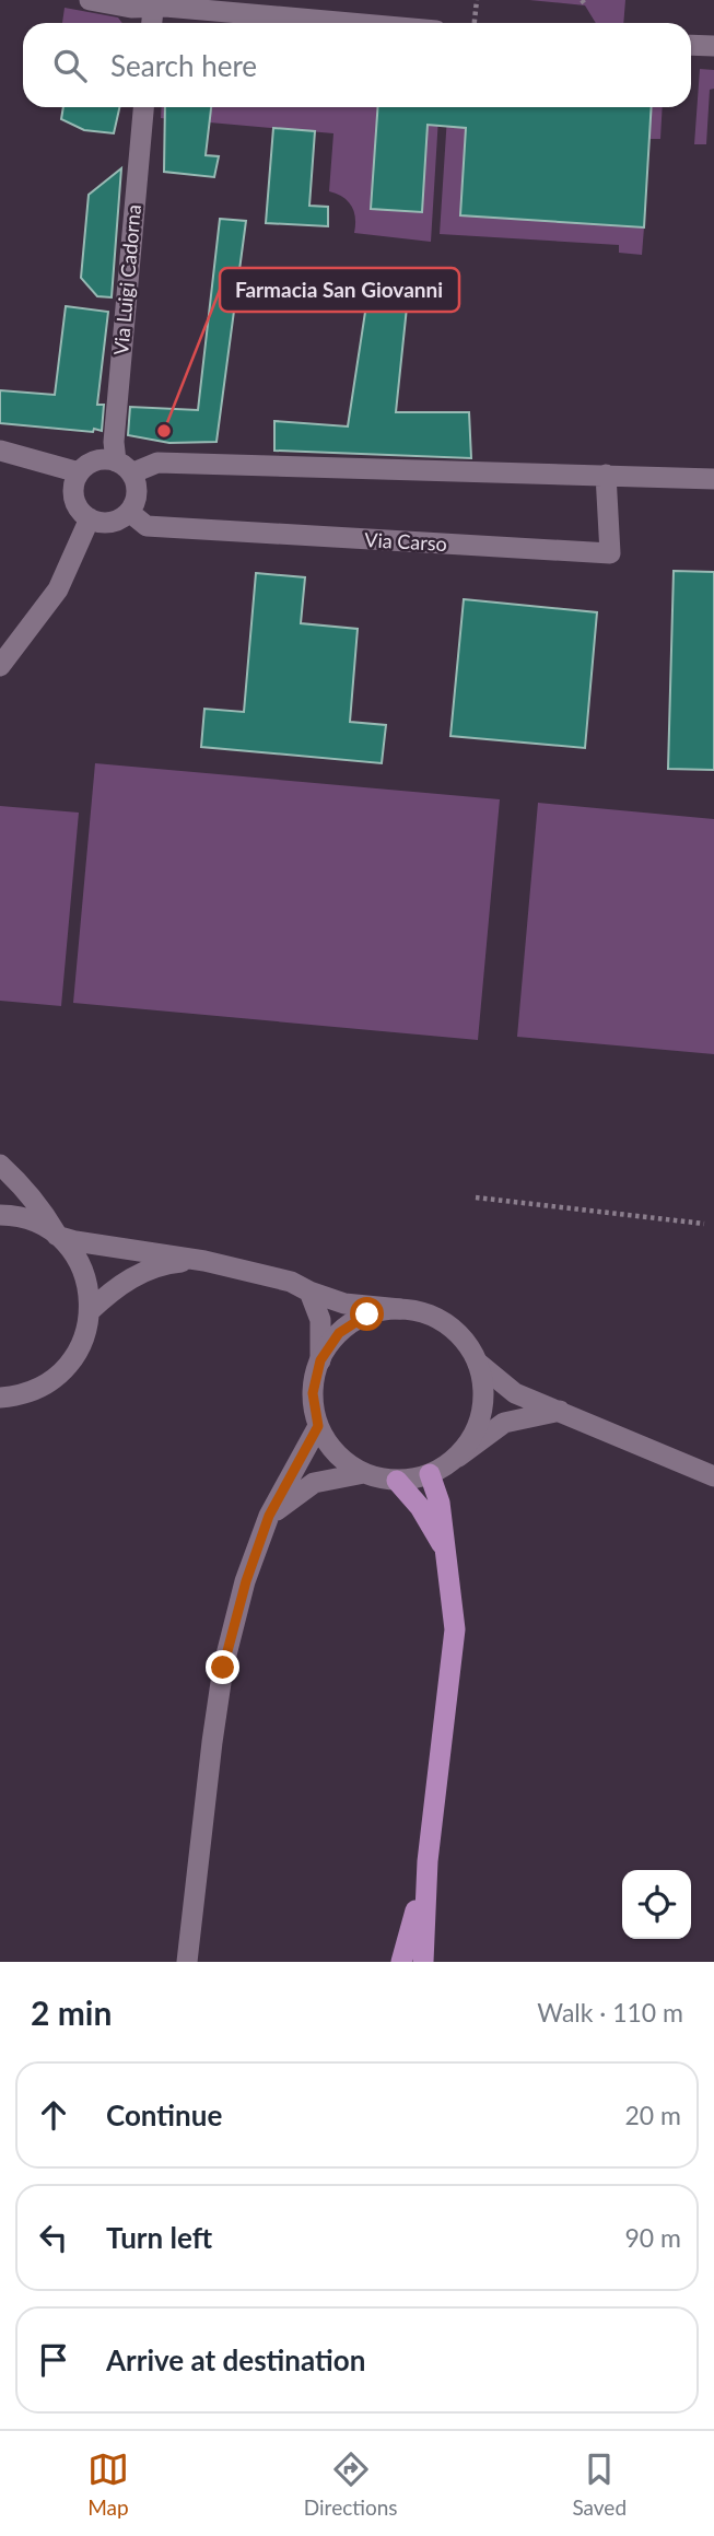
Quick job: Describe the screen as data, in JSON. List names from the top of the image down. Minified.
{"streets":{"street":["Via Luigi Cadorna","Via Carso"]},"crossings":[["Via Luigi Cadorna","Via Carso"]],"places":["Farmacia San Giovanni"],"page":{"search":"Search here","heading":["2 min","Walk · 110 m"],"list":[["Continue","20 m"],["Turn left","90 m"],"Arrive at destination"],"nav":["Map","Directions","Saved"]}}
